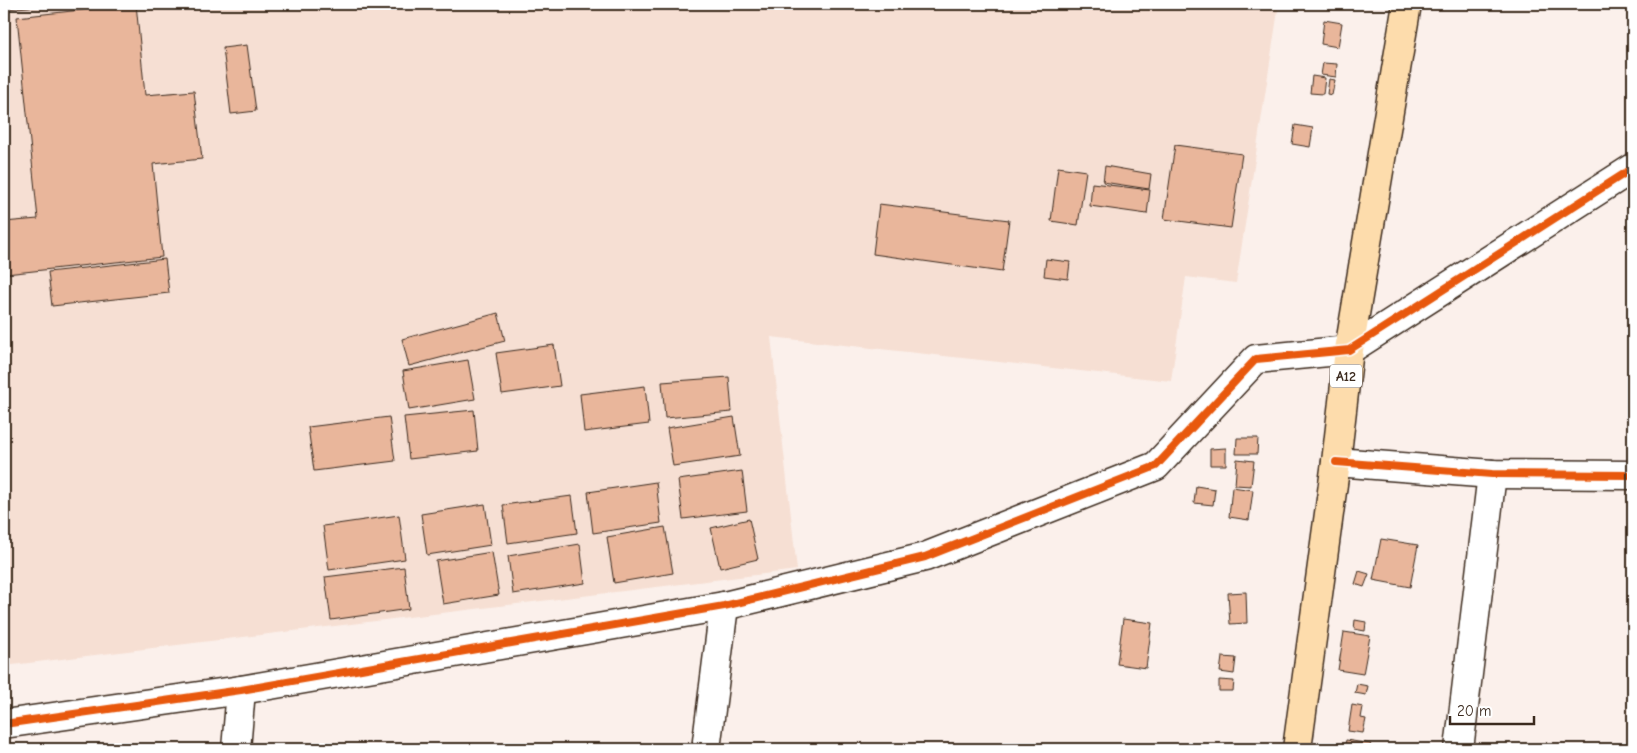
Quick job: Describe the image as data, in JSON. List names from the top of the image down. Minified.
{"streets":{"main road":["A12"]},"scale_bar":"20 m"}
